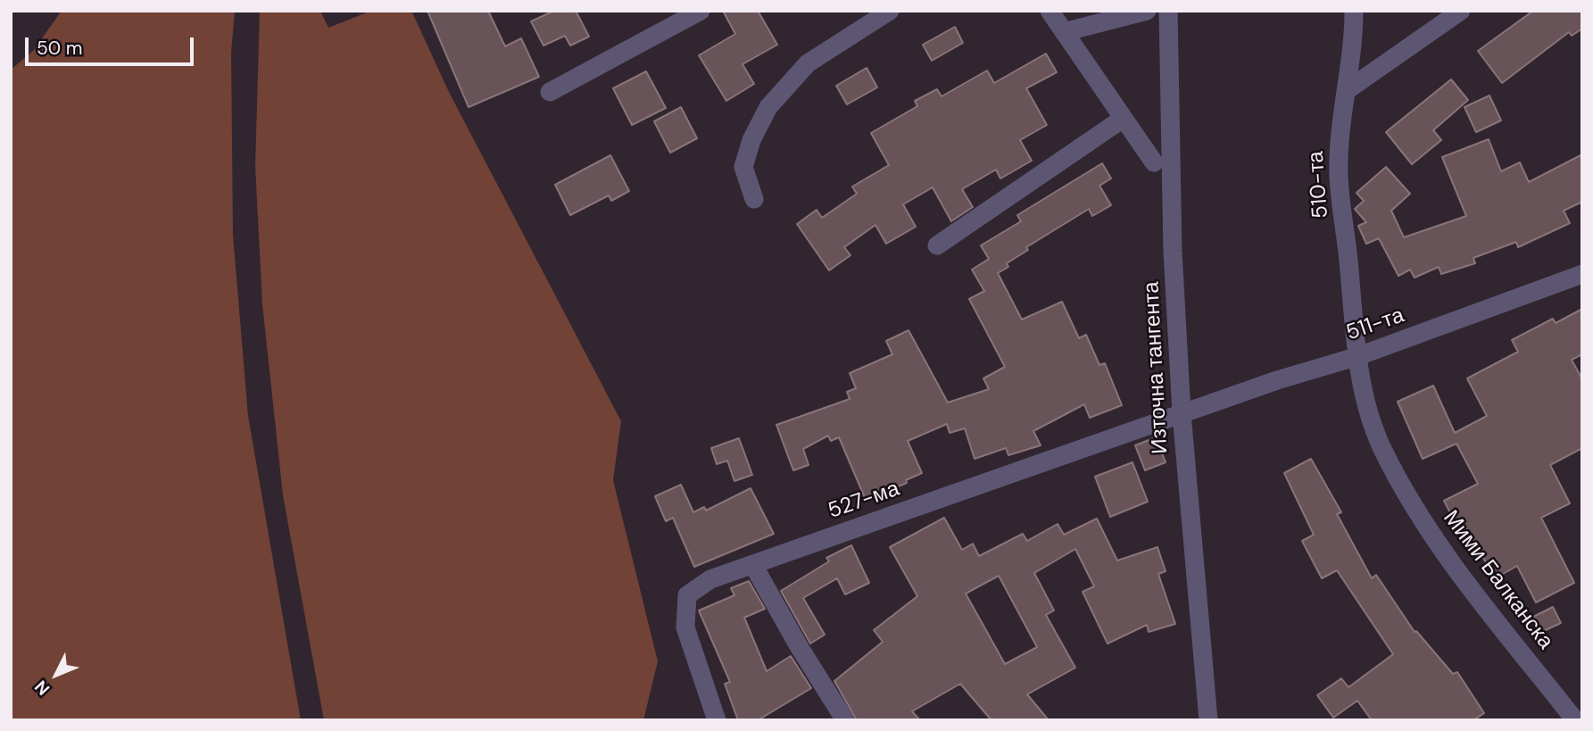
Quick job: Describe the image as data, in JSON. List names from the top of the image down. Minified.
{"streets":{"street":["510-та","511-та","Източна тангента","527-ма","Мими Балканска"]},"crossings":[["510-та","511-та"],["510-та","Мими Балканска"],["511-та","Източна тангента"],["511-та","527-ма"],["511-та","Мими Балканска"],["Източна тангента","527-ма"]],"scale_bar":"50 m","north":"bottom left"}
